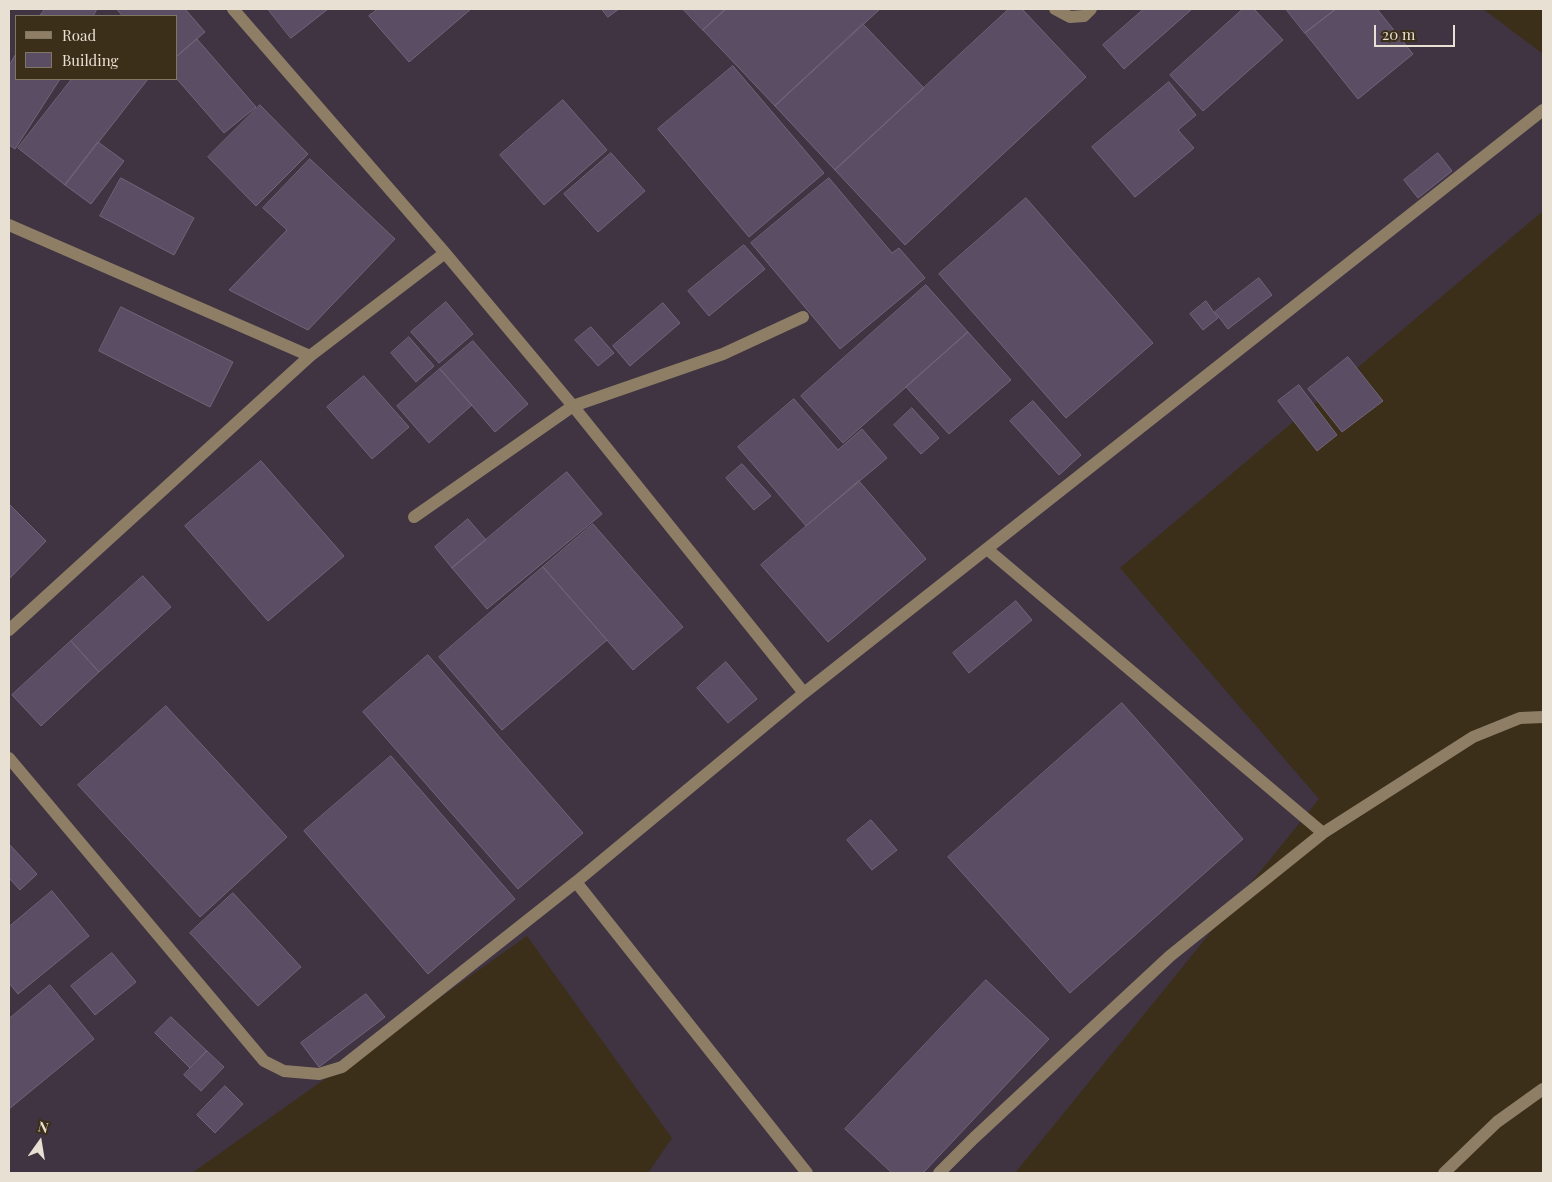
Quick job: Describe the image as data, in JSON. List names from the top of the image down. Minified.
{"legend":["Road","Building"],"scale_bar":"20 m","north":"top"}
